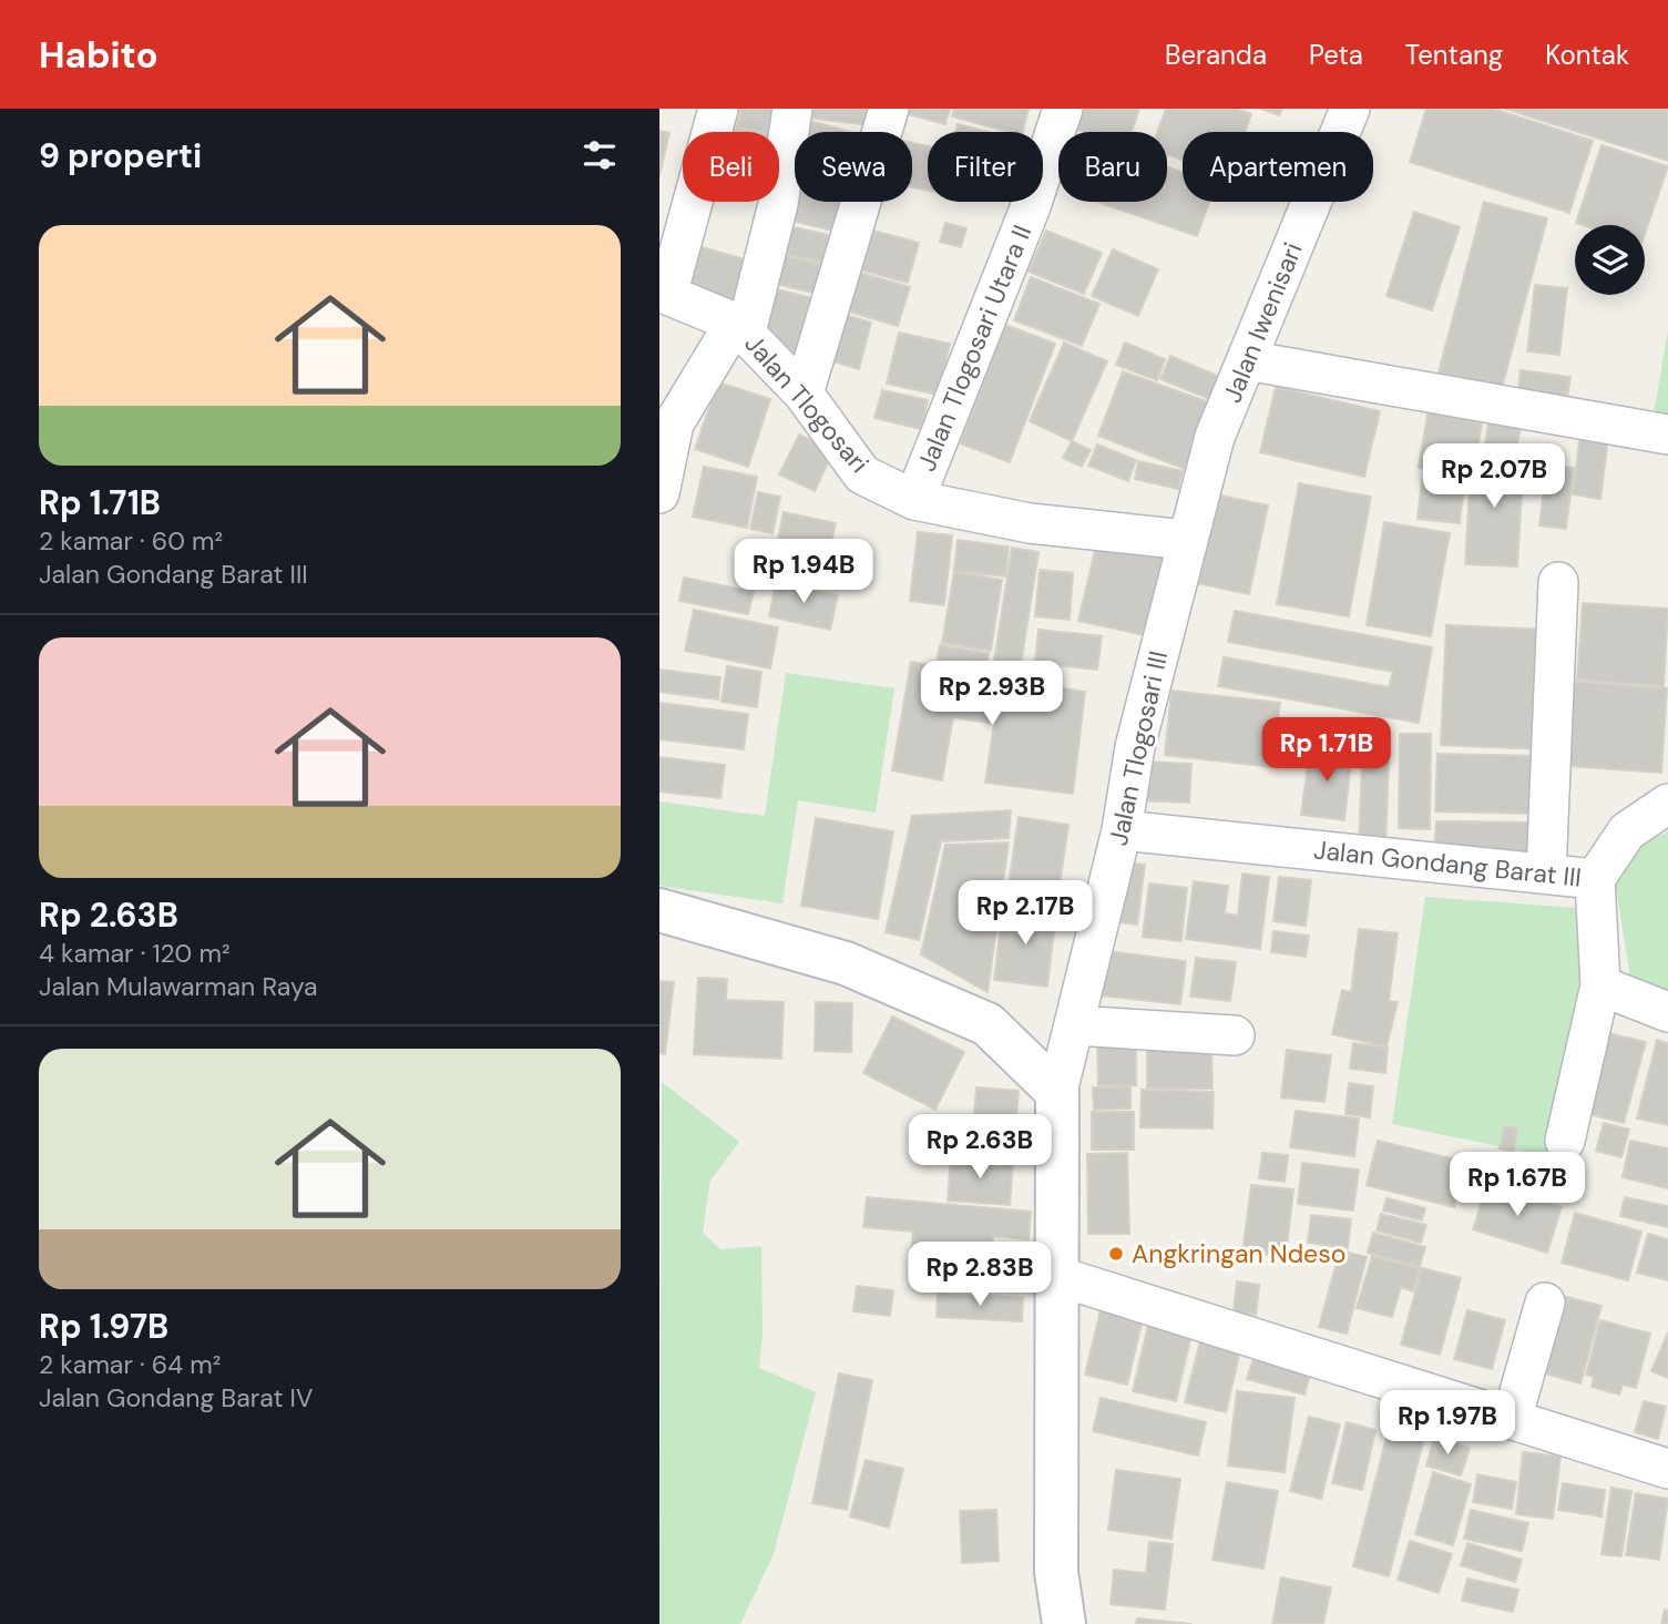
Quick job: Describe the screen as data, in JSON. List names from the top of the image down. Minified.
{"streets":{"street":["Jalan Iwenisari","Jalan Tlogosari Utara II","Jalan Tlogosari","Jalan Tlogosari III","Jalan Gondang Barat III"]},"crossings":[["Jalan Iwenisari","Jalan Tlogosari"],["Jalan Iwenisari","Jalan Tlogosari III"],["Jalan Tlogosari Utara II","Jalan Tlogosari"],["Jalan Tlogosari","Jalan Tlogosari III"],["Jalan Tlogosari III","Jalan Gondang Barat III"]],"places":["Angkringan Ndeso"],"page":{"header":"Habito","nav":["Beranda","Peta","Tentang","Kontak"],"heading":"9 properti","chip":["Beli","Sewa","Filter","Baru","Apartemen"],"list":[{"name":"Rp 1.71B","note":"2 kamar · 60 m² · Jalan Gondang Barat III"},{"name":"Rp 2.63B","note":"4 kamar · 120 m² · Jalan Mulawarman Raya"},{"name":"Rp 1.97B","note":"2 kamar · 64 m² · Jalan Gondang Barat IV"}],"price":["Rp 2.07B","Rp 1.94B","Rp 2.93B","Rp 1.71B","Rp 2.17B","Rp 2.63B","Rp 1.67B","Rp 2.83B","Rp 1.97B"]}}
